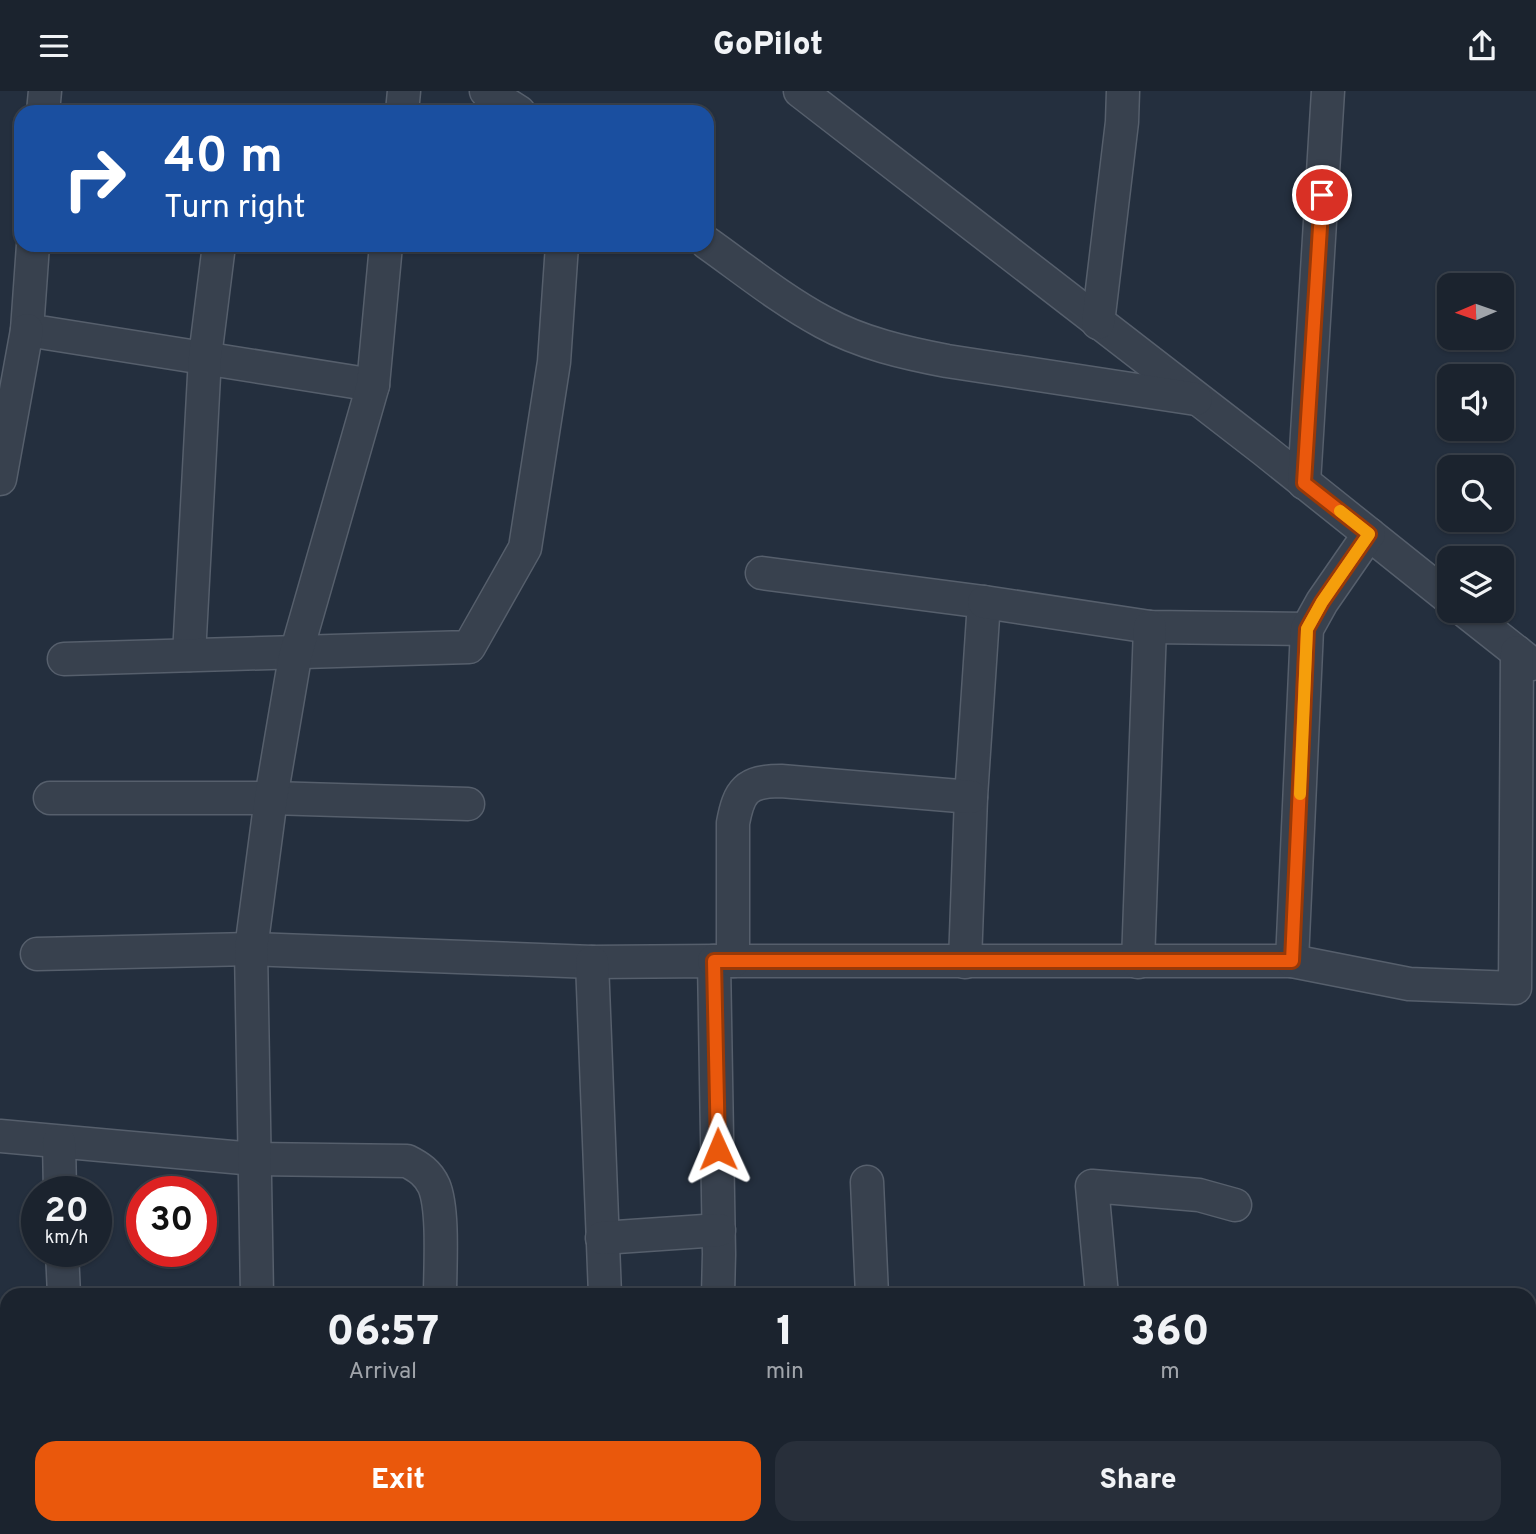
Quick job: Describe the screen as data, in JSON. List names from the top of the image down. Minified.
{"north":"left","page":{"header":"GoPilot","turn":["40 m","Turn right"],"speed":"20 km/h","limit":"30","eta":["06:57","Arrival","1","min","360","m"],"buttons":["Exit","Share"]}}
